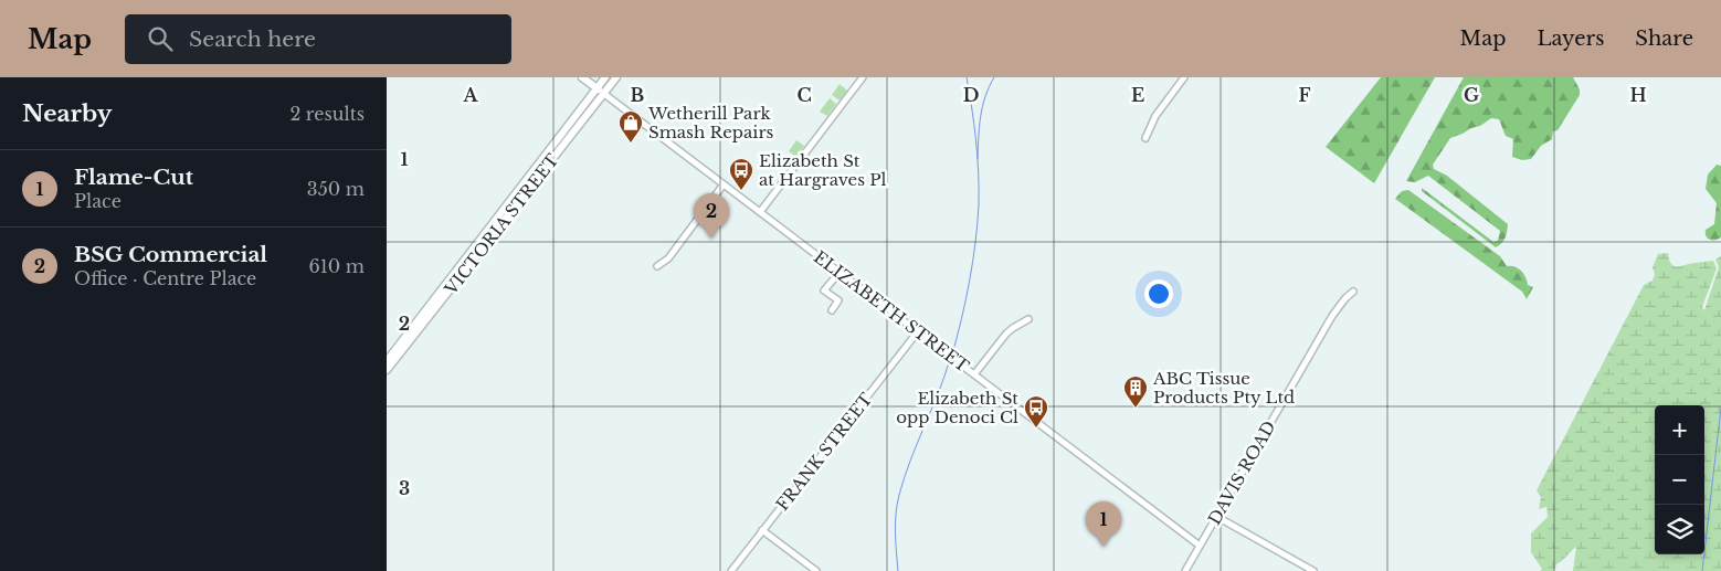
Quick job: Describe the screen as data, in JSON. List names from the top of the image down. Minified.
{"streets":{"main road":["VICTORIA STREET","ELIZABETH STREET"],"street":["FRANK STREET","DAVIS ROAD"]},"crossings":[["VICTORIA STREET","ELIZABETH STREET"],["ELIZABETH STREET","FRANK STREET"],["ELIZABETH STREET","DAVIS ROAD"]],"places":{"shop":["Wetherill Park Smash Repairs"],"bus stop":["Elizabeth St at Hargraves Pl","Elizabeth St opp Denoci Cl"],"building":["ABC Tissue Products Pty Ltd"]},"page":{"header":"Map","search":"Search here","nav":["Map","Layers","Share"],"heading":["Nearby","2 results"],"list":[{"mark":"1","name":"Flame-Cut","note":"Place","value":"350 m"},{"mark":"2","name":"BSG Commercial","note":"Office · Centre Place","value":"610 m"}],"pins":["2","1"],"map_buttons":["+","−"]},"grid":{"columns":["A","B","C","D","E","F","G","H"],"rows":["1","2","3"]}}
